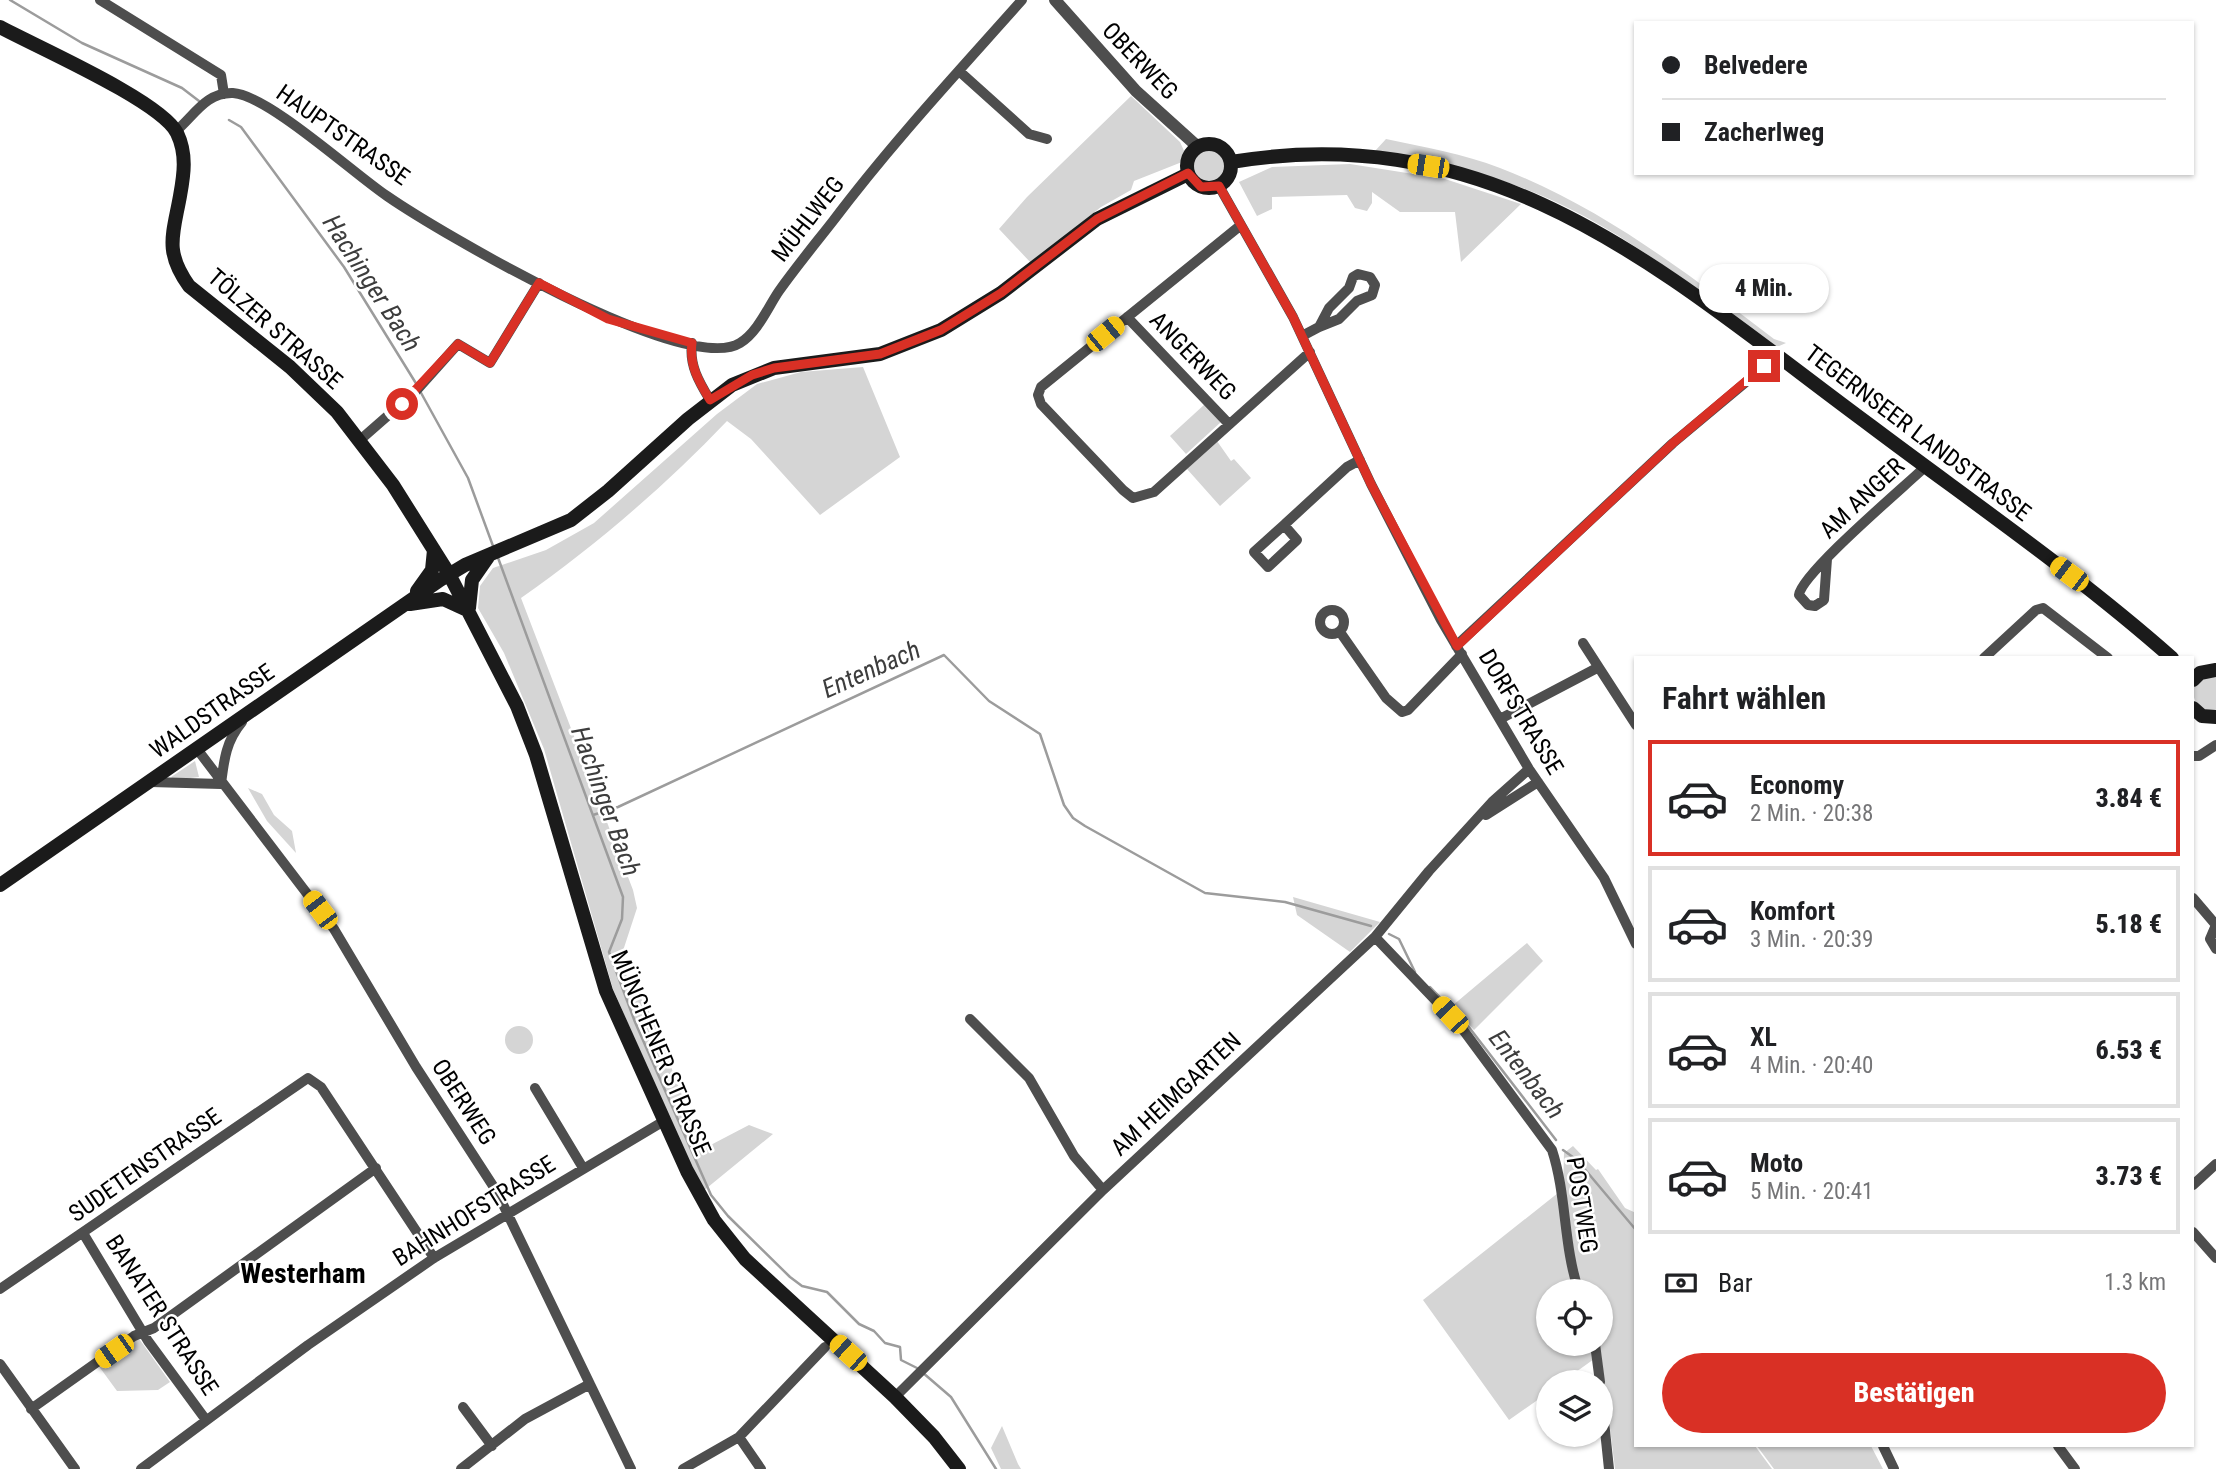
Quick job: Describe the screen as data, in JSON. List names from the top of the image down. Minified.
{"streets":{"main road":["TÖLZER STRASSE","TEGERNSEER LANDSTRASSE","WALDSTRASSE","MÜNCHENER STRASSE"],"street":["OBERWEG","HAUPTSTRASSE","MÜHLWEG","ANGERWEG","AM ANGER","DORFSTRASSE","AM HEIMGARTEN","SUDETENSTRASSE","POSTWEG","BAHNHOFSTRASSE","BANATER STRASSE"]},"crossings":[["OBERWEG","TEGERNSEER LANDSTRASSE"],["OBERWEG","WALDSTRASSE"],["OBERWEG","DORFSTRASSE"],["OBERWEG","BAHNHOFSTRASSE"],["HAUPTSTRASSE","MÜHLWEG"],["TÖLZER STRASSE","WALDSTRASSE"],["TÖLZER STRASSE","MÜNCHENER STRASSE"],["TEGERNSEER LANDSTRASSE","AM ANGER"],["TEGERNSEER LANDSTRASSE","DORFSTRASSE"],["WALDSTRASSE","MÜNCHENER STRASSE"],["DORFSTRASSE","AM HEIMGARTEN"],["MÜNCHENER STRASSE","AM HEIMGARTEN"],["MÜNCHENER STRASSE","BAHNHOFSTRASSE"],["AM HEIMGARTEN","POSTWEG"],["SUDETENSTRASSE","BANATER STRASSE"],["BAHNHOFSTRASSE","BANATER STRASSE"]],"districts":["Westerham"],"water":["Hachinger Bach","Entenbach"],"page":{"banner":["Belvedere","Zacherlweg"],"bubble":"4 Min.","heading":"Fahrt wählen","list":[{"name":"Economy","note":"2 Min. · 20:38","value":"3.84 €"},{"name":"Komfort","note":"3 Min. · 20:39","value":"5.18 €"},{"name":"XL","note":"4 Min. · 20:40","value":"6.53 €"},{"name":"Moto","note":"5 Min. · 20:41","value":"3.73 €"}],"pay":["Bar","1.3 km"],"buttons":"Bestätigen"}}
